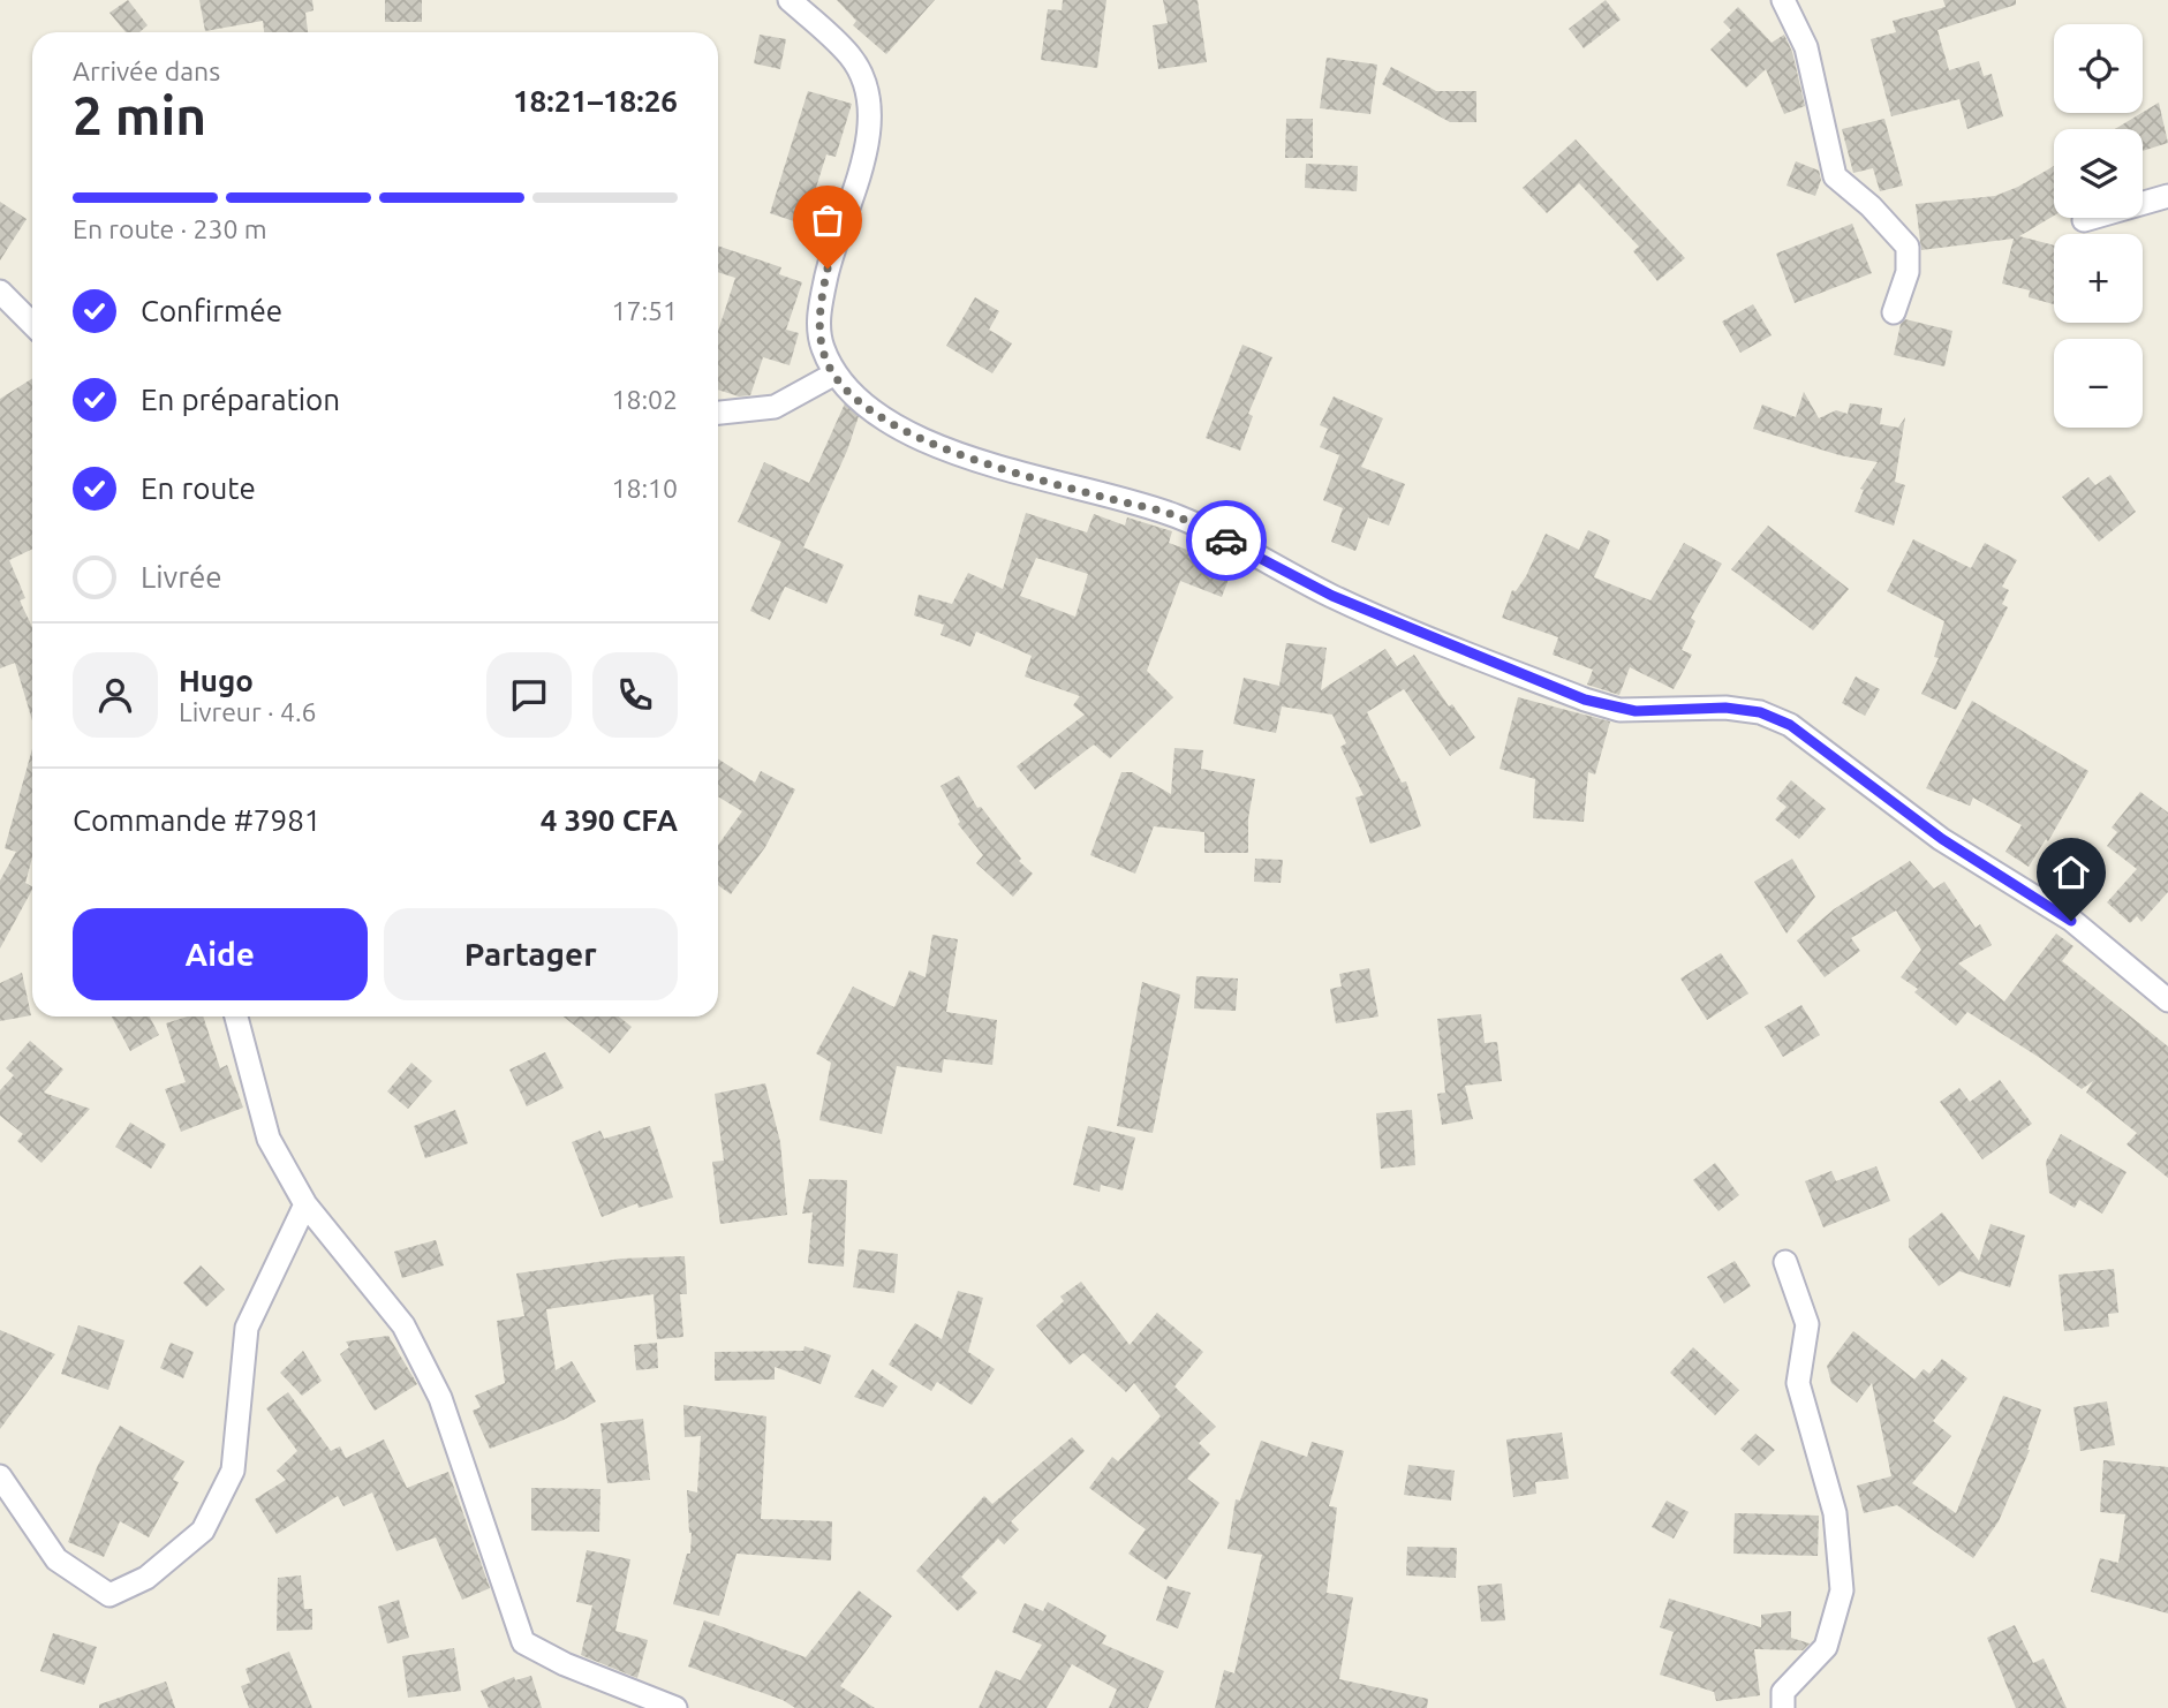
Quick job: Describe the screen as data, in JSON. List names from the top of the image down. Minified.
{"page":{"map_buttons":["+","−"],"heading":["2 min","Arrivée dans","18:21–18:26"],"panel":["Hugo","Livreur · 4.6","Commande #7981","4 390 CFA"],"bar":"En route · 230 m","list":[["Confirmée","17:51"],["En préparation","18:02"],["En route","18:10"],"Livrée"],"buttons":["Aide","Partager"]}}
